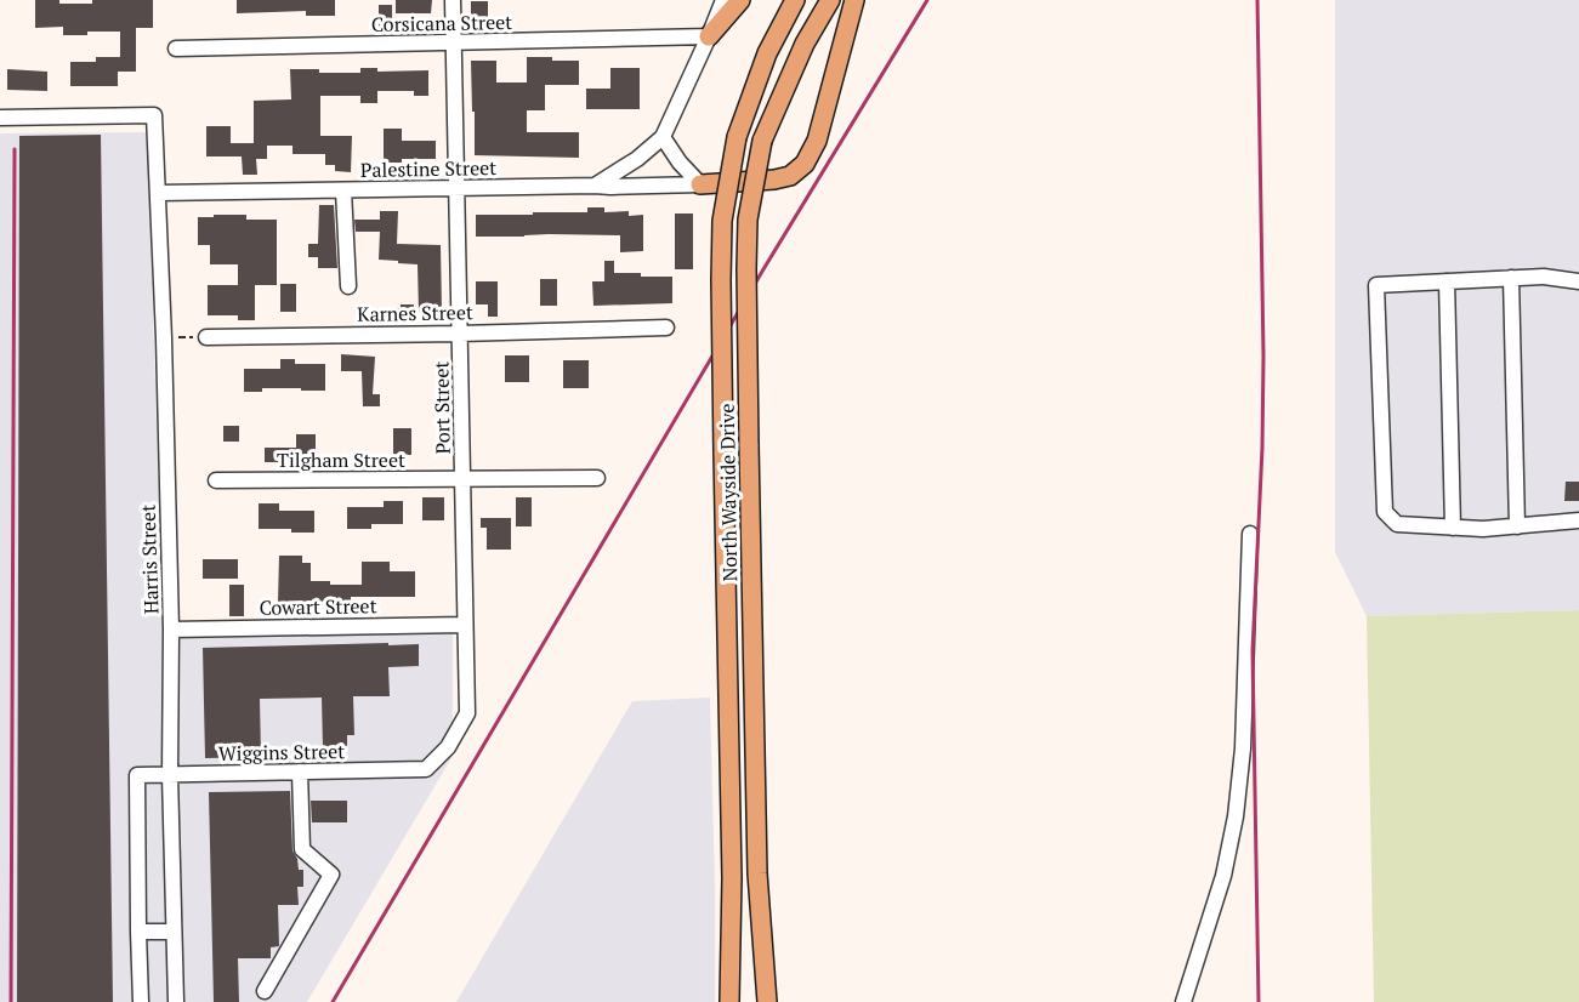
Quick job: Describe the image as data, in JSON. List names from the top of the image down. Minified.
{"streets":{"main road":["North Wayside Drive"],"street":["Corsicana Street","Palestine Street","Karnes Street","Port Street","Tilgham Street","Harris Street","Cowart Street","Wiggins Street"]},"crossings":[["Corsicana Street","Port Street"],["Palestine Street","Port Street"],["Palestine Street","Harris Street"],["Karnes Street","Port Street"],["Port Street","Tilgham Street"],["Port Street","Cowart Street"],["Port Street","Wiggins Street"],["Harris Street","Cowart Street"],["Harris Street","Wiggins Street"]]}
